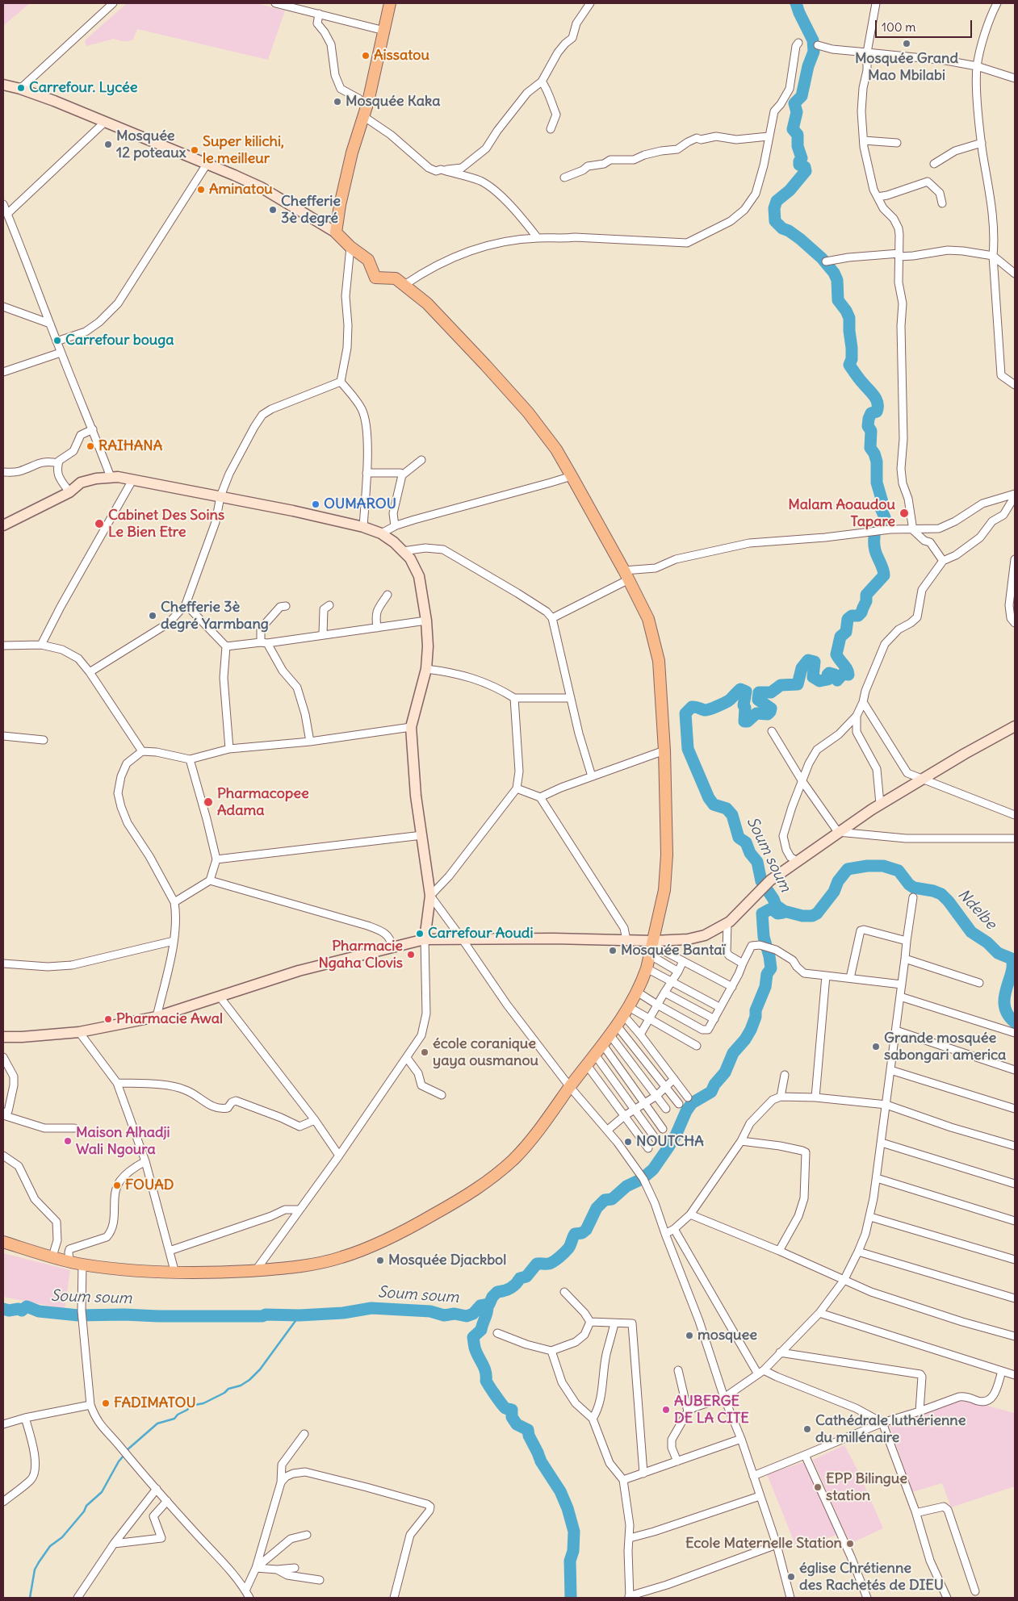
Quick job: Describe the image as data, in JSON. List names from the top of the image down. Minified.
{"water":["Soum soum","Ndelbe"],"places":["Mosquée Grand Mao Mbilabi","Aissatou","Carrefour. Lycée","Mosquée Kaka","Mosquée 12 poteaux","Super kilichi, le meilleur","Aminatou","Chefferie 3è degré","Carrefour bouga","RAIHANA","OUMAROU","Malam Aoaudou Tapare","Cabinet Des Soins Le Bien Etre","Chefferie 3è degré Yarmbang","Pharmacopee Adama","Carrefour Aoudi","Mosquée Bantaï","Pharmacie Ngaha Clovis","Pharmacie Awal","Grande mosquée sabongari america","école coranique yaya ousmanou","Maison Alhadji Wali Ngoura","NOUTCHA","FOUAD","Mosquée Djackbol","mosquee","FADIMATOU","AUBERGE DE LA CITE","Cathédrale luthérienne du millénaire","EPP Bilingue station","Ecole Maternelle Station","église Chrétienne des Rachetés de DIEU"],"scale_bar":"100 m"}
